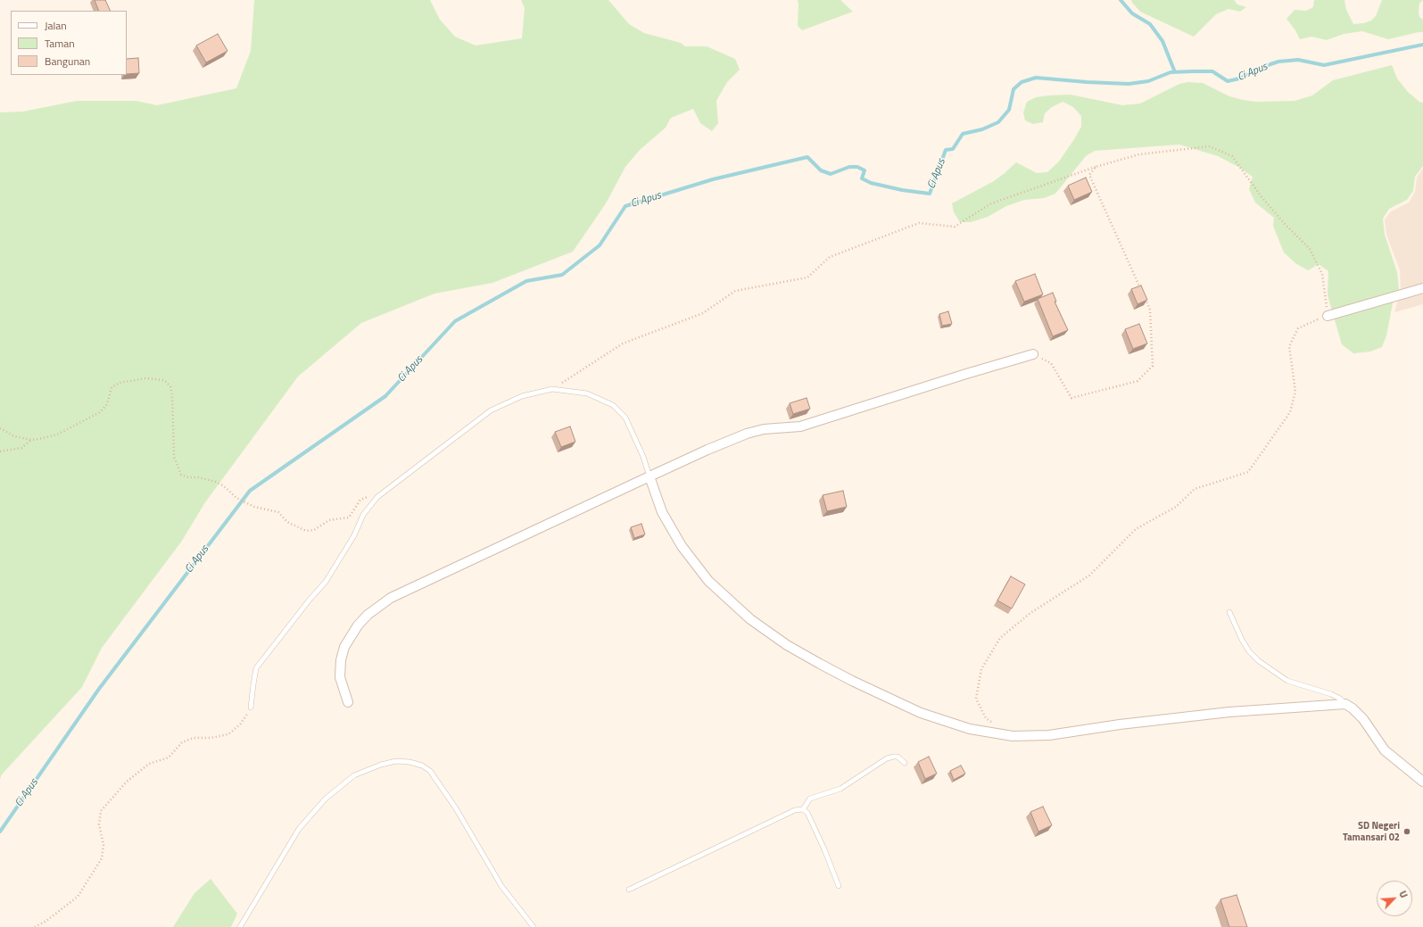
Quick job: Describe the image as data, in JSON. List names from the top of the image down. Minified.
{"water":["Ci Apus"],"places":["SD Negeri Tamansari 02"],"legend":["Jalan","Taman","Bangunan"],"north":"top right"}
